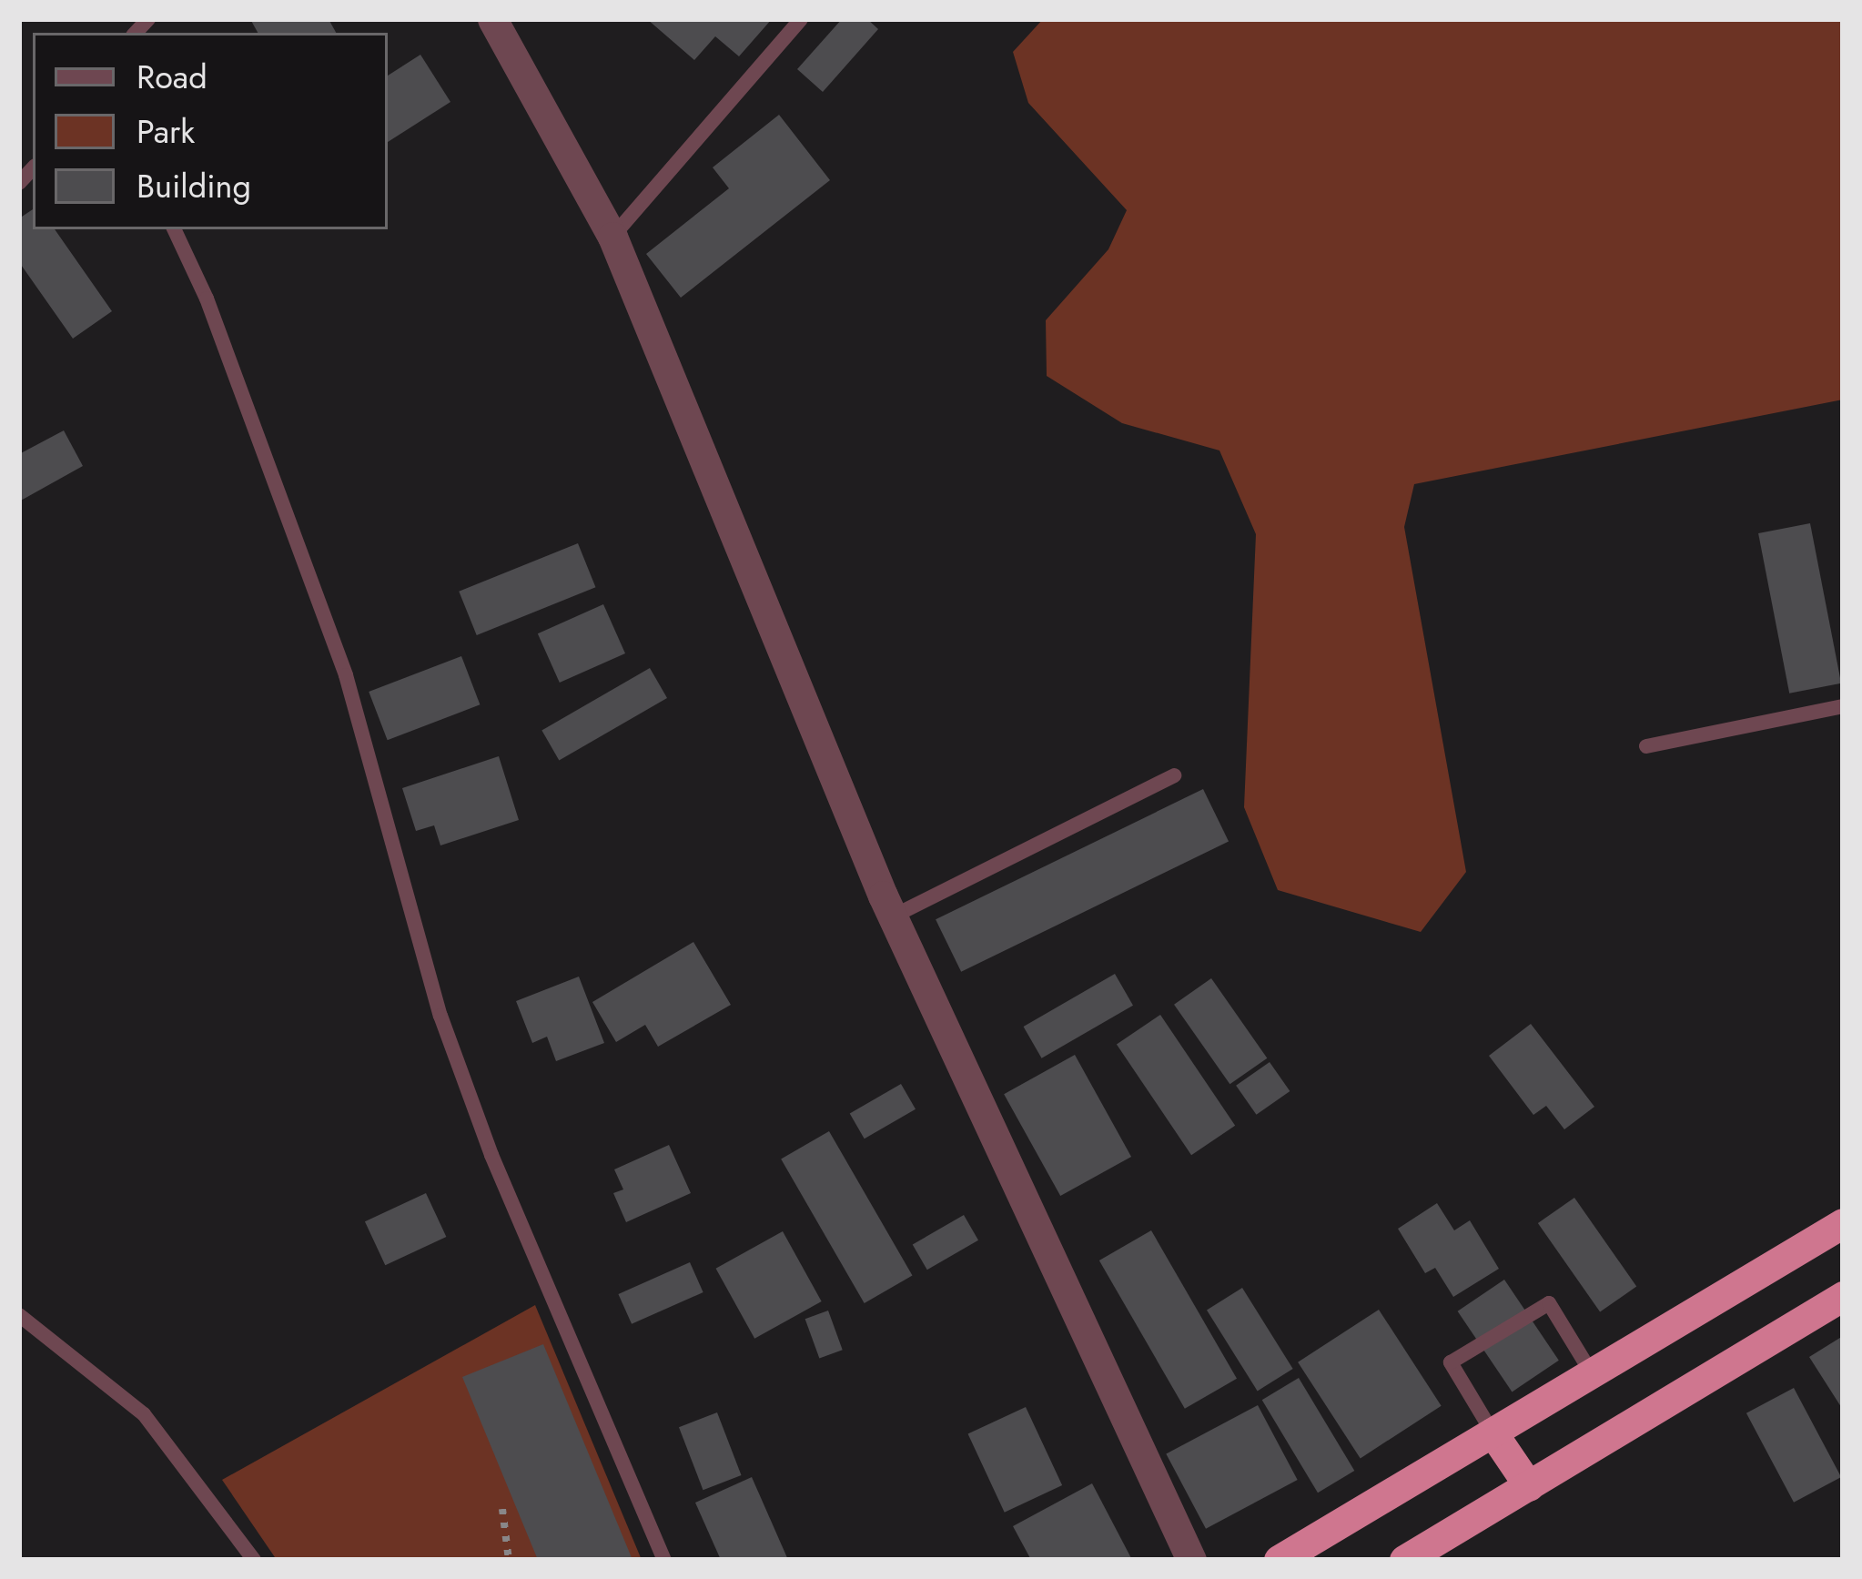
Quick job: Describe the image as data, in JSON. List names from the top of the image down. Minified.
{"legend":["Road","Park","Building"]}
